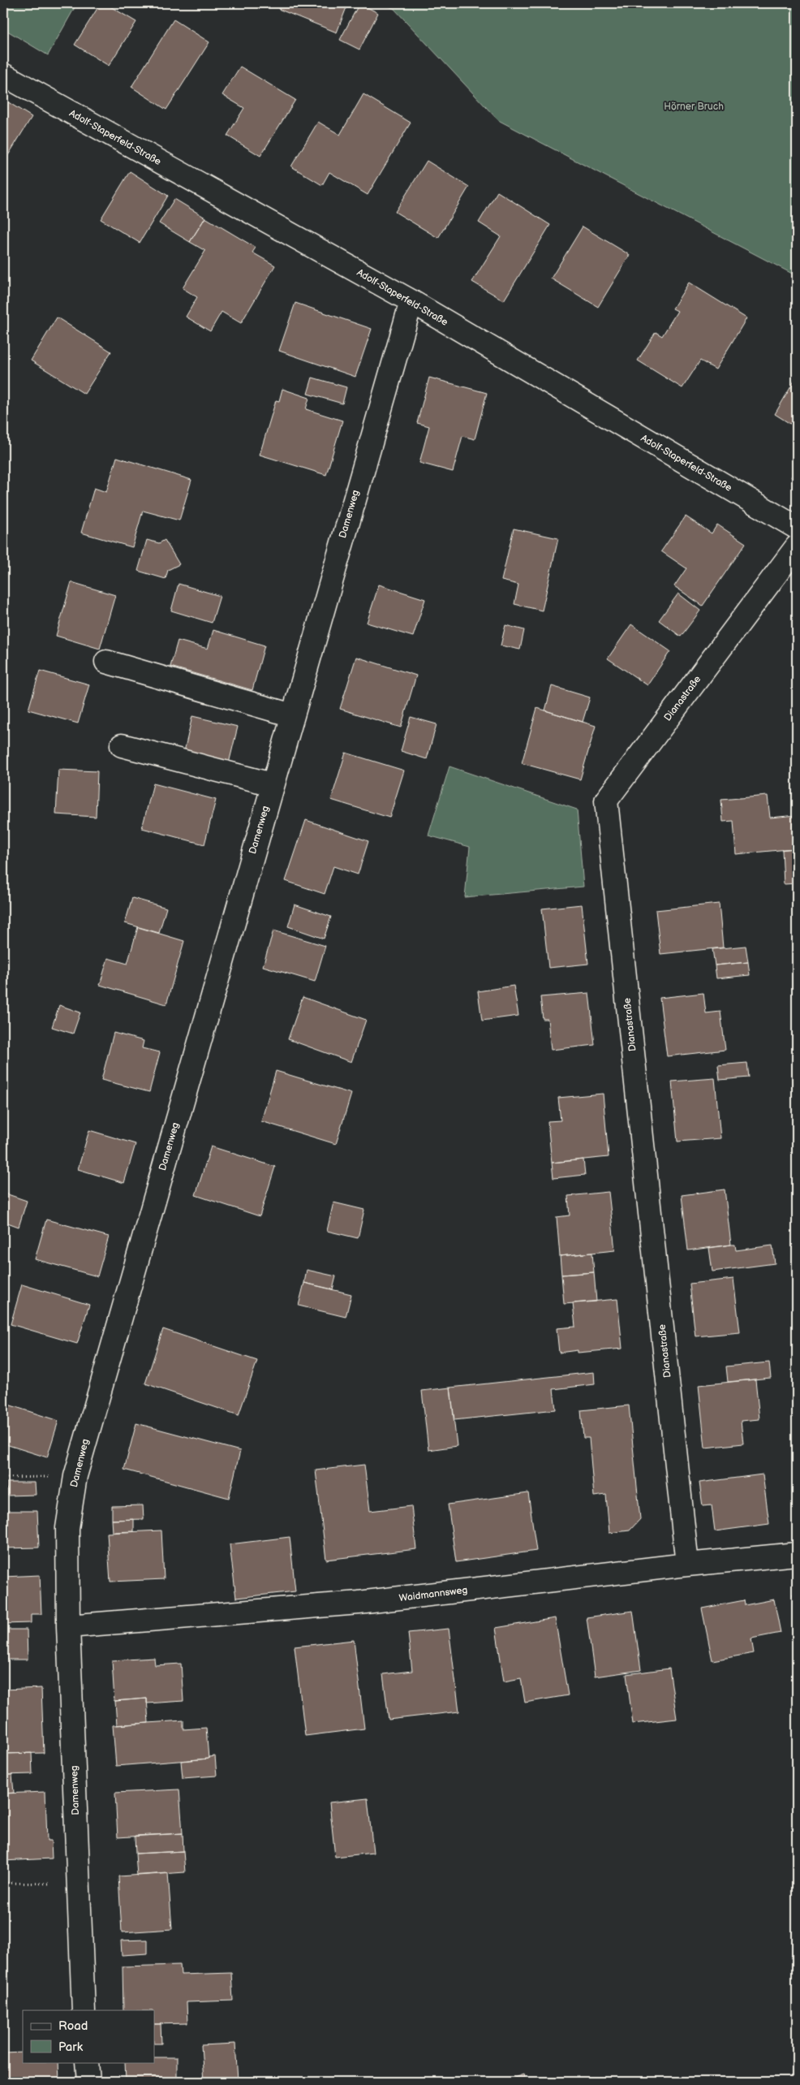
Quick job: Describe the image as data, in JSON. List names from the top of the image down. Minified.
{"streets":{"street":["Adolf-Staperfeld-Straße","Damenweg","Dianastraße","Waidmannsweg"]},"crossings":[["Adolf-Staperfeld-Straße","Damenweg"],["Damenweg","Waidmannsweg"],["Dianastraße","Waidmannsweg"]],"parks":["Hörner Bruch"],"legend":["Road","Park"]}
